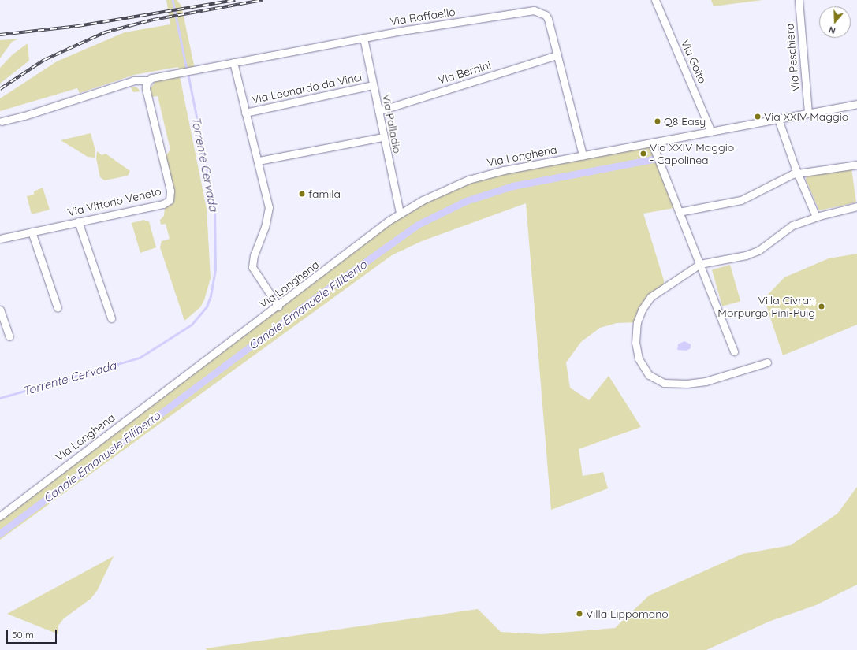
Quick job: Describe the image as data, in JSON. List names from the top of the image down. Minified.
{"streets":{"street":["Via Raffaello","Via Peschiera","Via Goito","Via Bernini","Via Leonardo da Vinci","Via Palladio","Via Longhena","Via Vittorio Veneto"]},"crossings":[["Via Raffaello","Via Bernini"],["Via Raffaello","Via Palladio"],["Via Raffaello","Via Longhena"],["Via Raffaello","Via Vittorio Veneto"],["Via Peschiera","Via Longhena"],["Via Goito","Via Longhena"],["Via Bernini","Via Palladio"],["Via Leonardo da Vinci","Via Palladio"],["Via Palladio","Via Longhena"]],"water":["Torrente Cervada","Canale Emanuele Filiberto"],"places":["Via XXIV Maggio","Q8 Easy","Via XXIV Maggio - Capolinea","famila","Villa Civran Morpurgo Pini-Puig","Villa Lippomano"],"scale_bar":"50 m","north":"bottom"}
